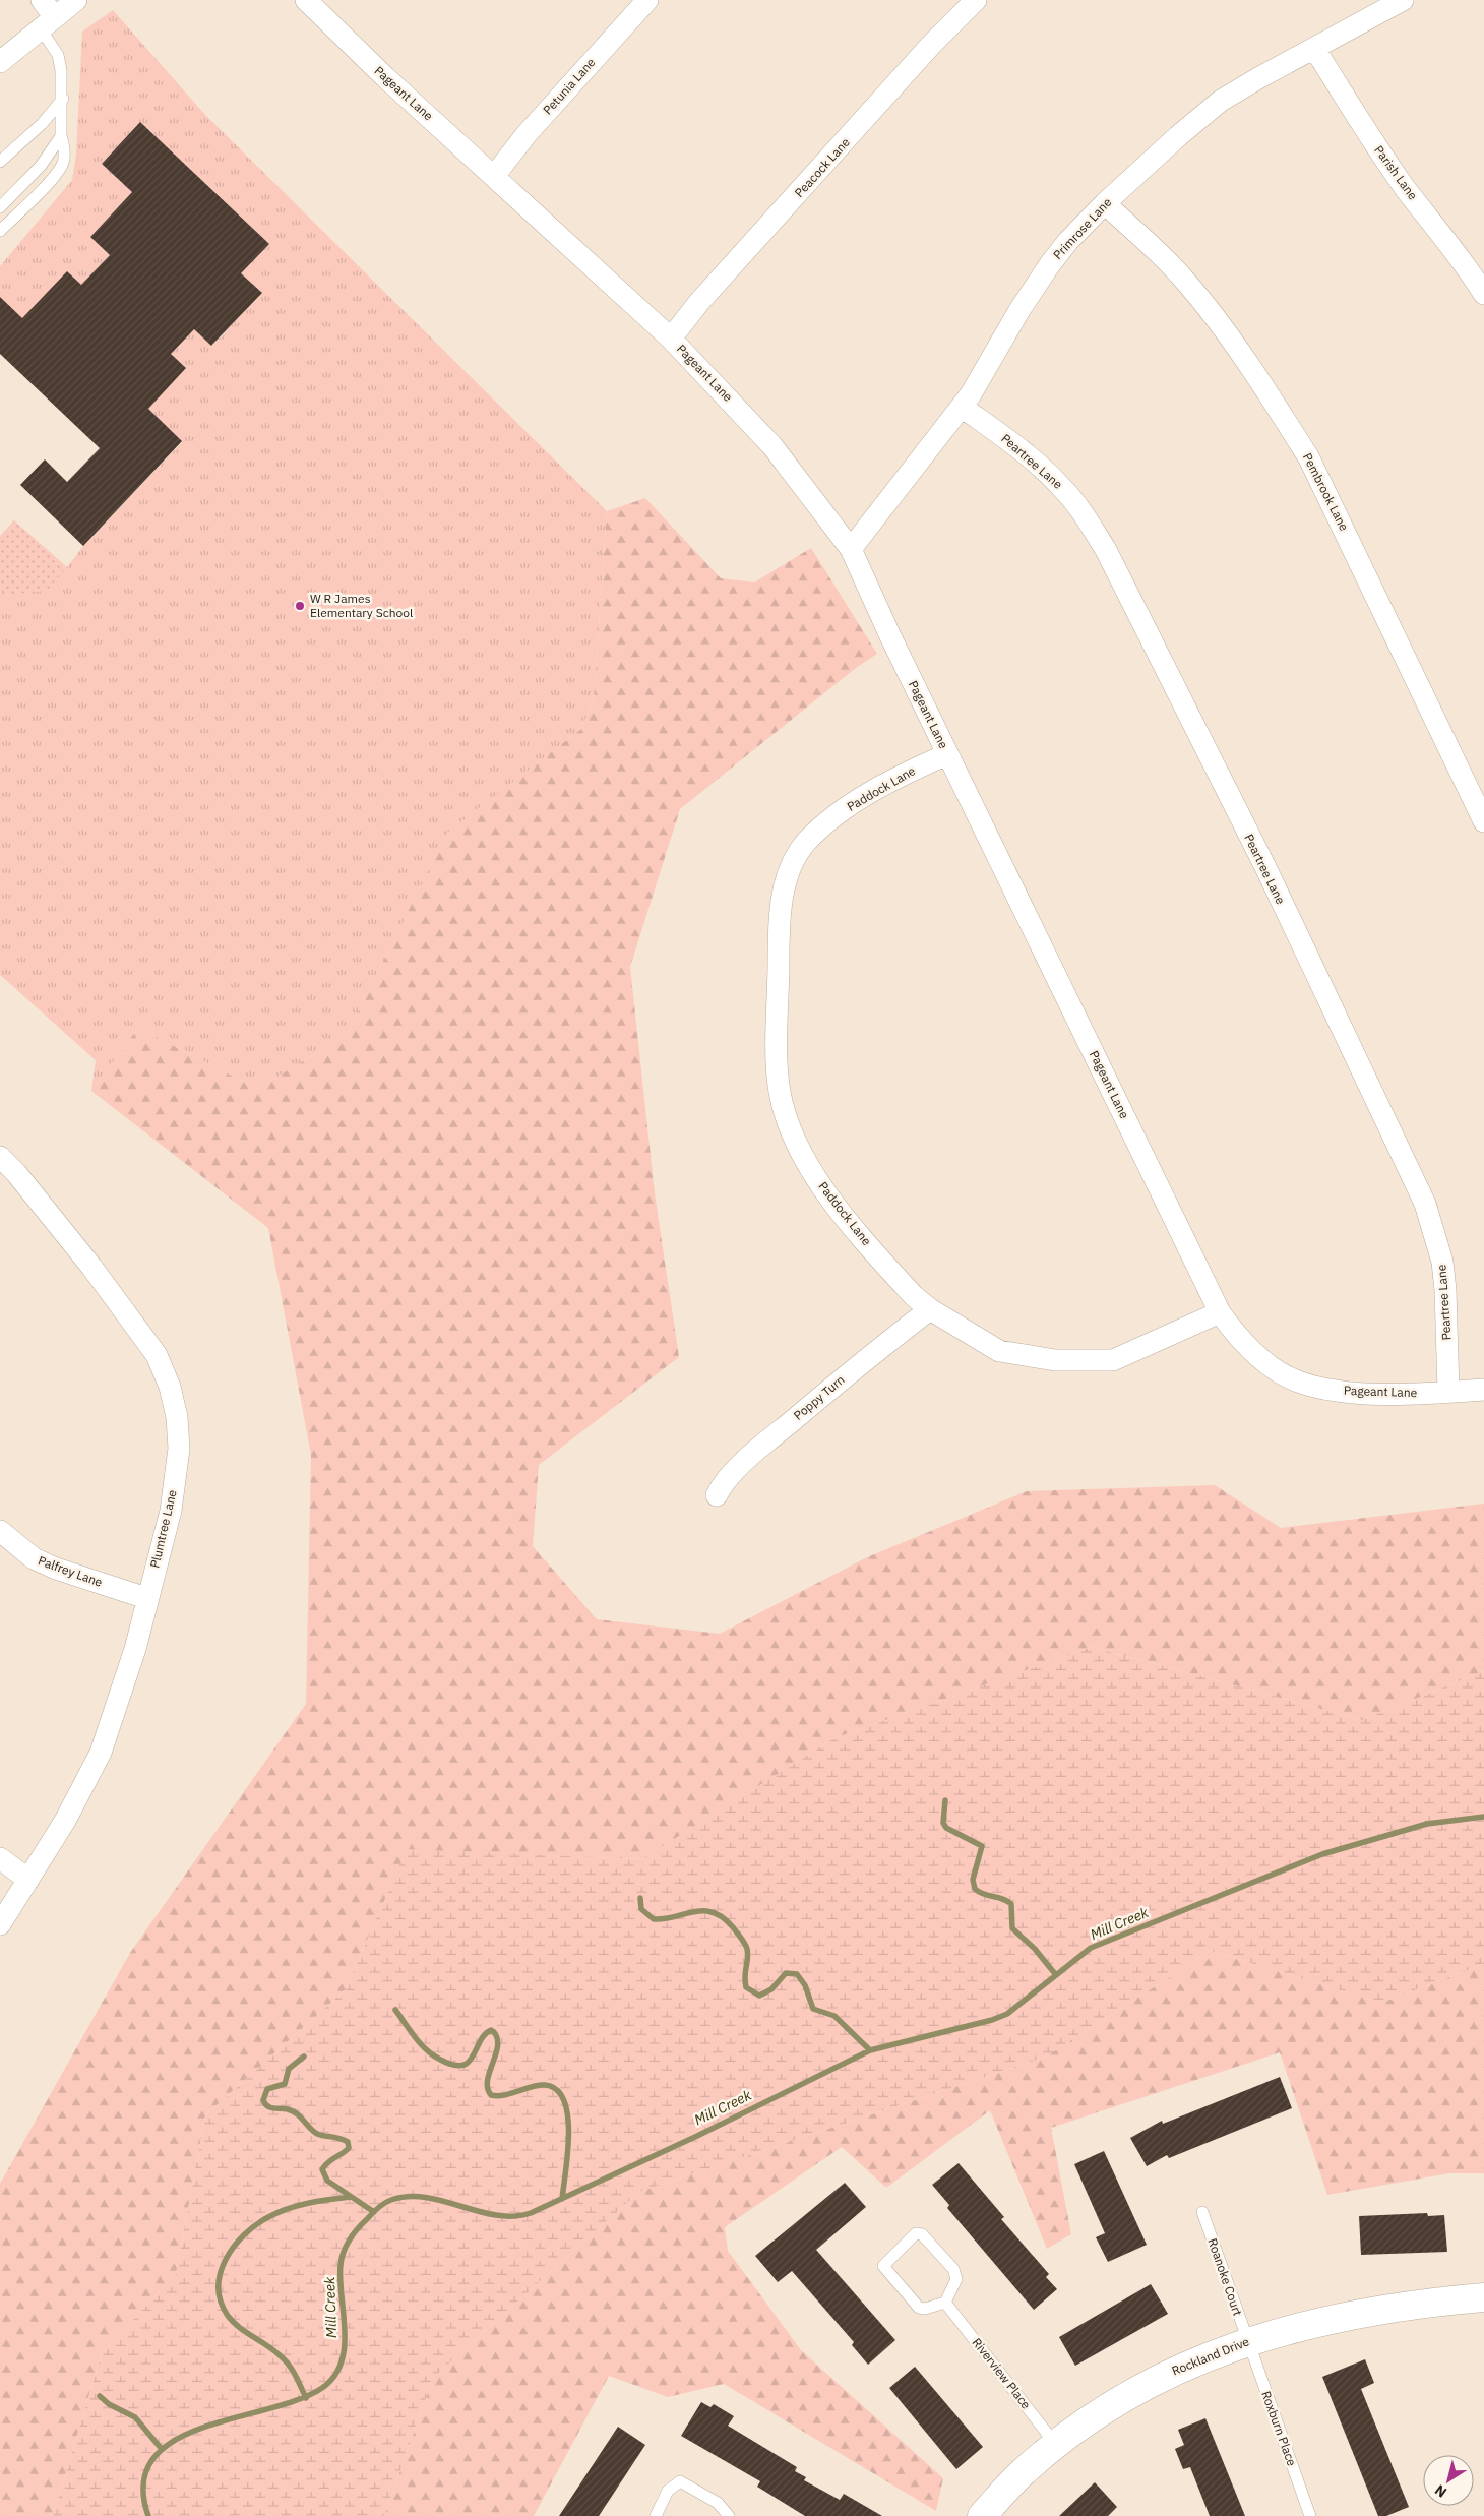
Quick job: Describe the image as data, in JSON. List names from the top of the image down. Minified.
{"streets":{"street":["Petunia Lane","Pageant Lane","Peacock Lane","Parish Lane","Primrose Lane","Peartree Lane","Pembrook Lane","Paddock Lane","Poppy Turn","Plumtree Lane","Palfrey Lane","Rockland Drive"],"lane":["Roanoke Court","Riverview Place","Roxburn Place"]},"crossings":[["Petunia Lane","Pageant Lane"],["Pageant Lane","Peacock Lane"],["Pageant Lane","Primrose Lane"],["Pageant Lane","Peartree Lane"],["Pageant Lane","Paddock Lane"],["Parish Lane","Primrose Lane"],["Primrose Lane","Peartree Lane"],["Primrose Lane","Pembrook Lane"],["Paddock Lane","Poppy Turn"],["Plumtree Lane","Palfrey Lane"],["Roanoke Court","Rockland Drive"],["Roanoke Court","Roxburn Place"],["Rockland Drive","Riverview Place"],["Rockland Drive","Roxburn Place"]],"water":["Mill Creek"],"places":["W R James Elementary School"],"north":"bottom left"}
